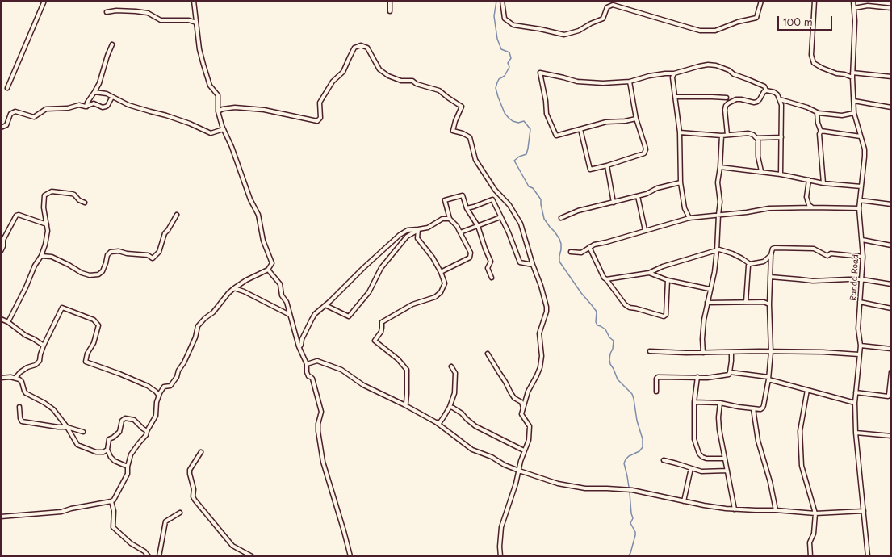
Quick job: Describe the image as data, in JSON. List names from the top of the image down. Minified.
{"streets":{"street":["Randa Road"]},"scale_bar":"100 m"}
